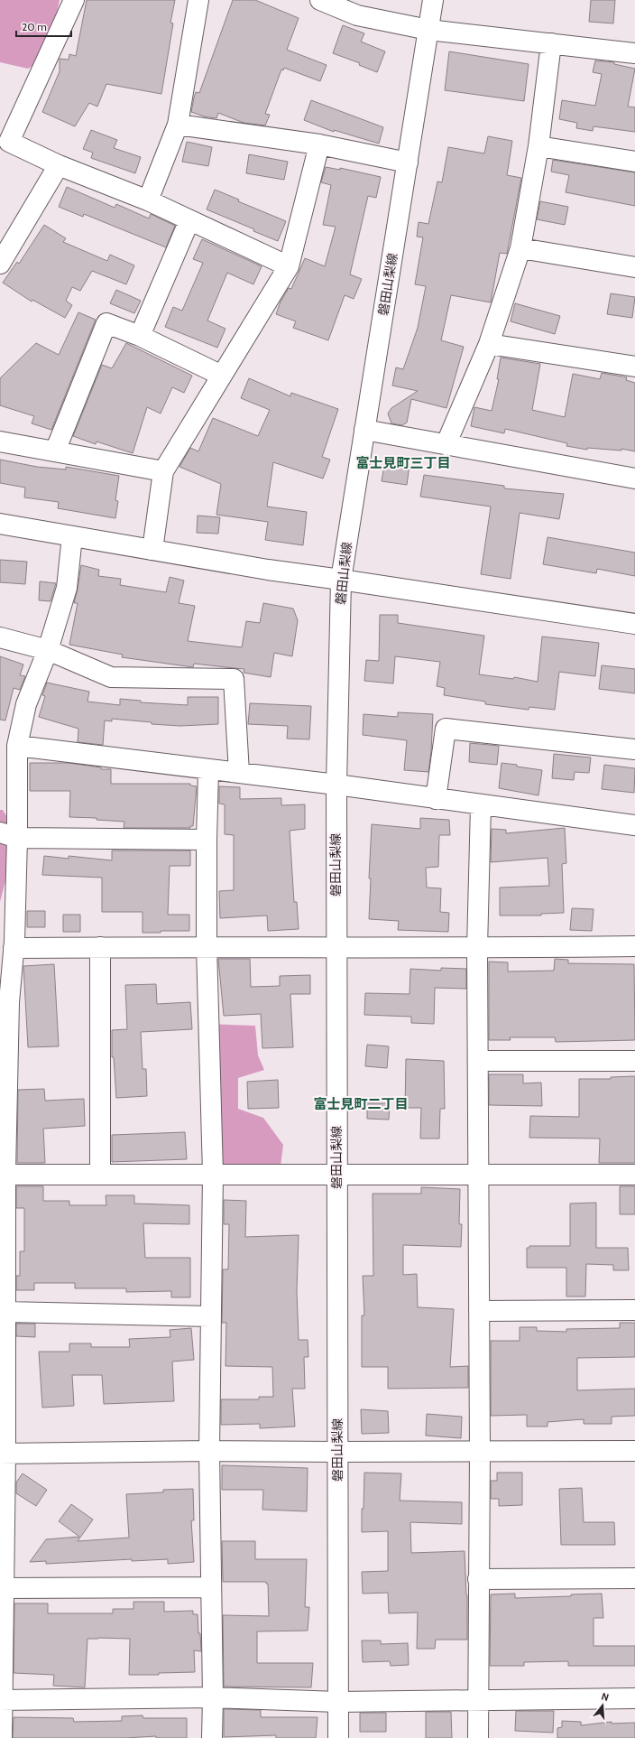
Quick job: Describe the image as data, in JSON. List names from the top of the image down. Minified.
{"streets":{"street":["磐田山梨線"]},"districts":["富士見町三丁目","富士見町二丁目"],"scale_bar":"20 m","north":"top"}
